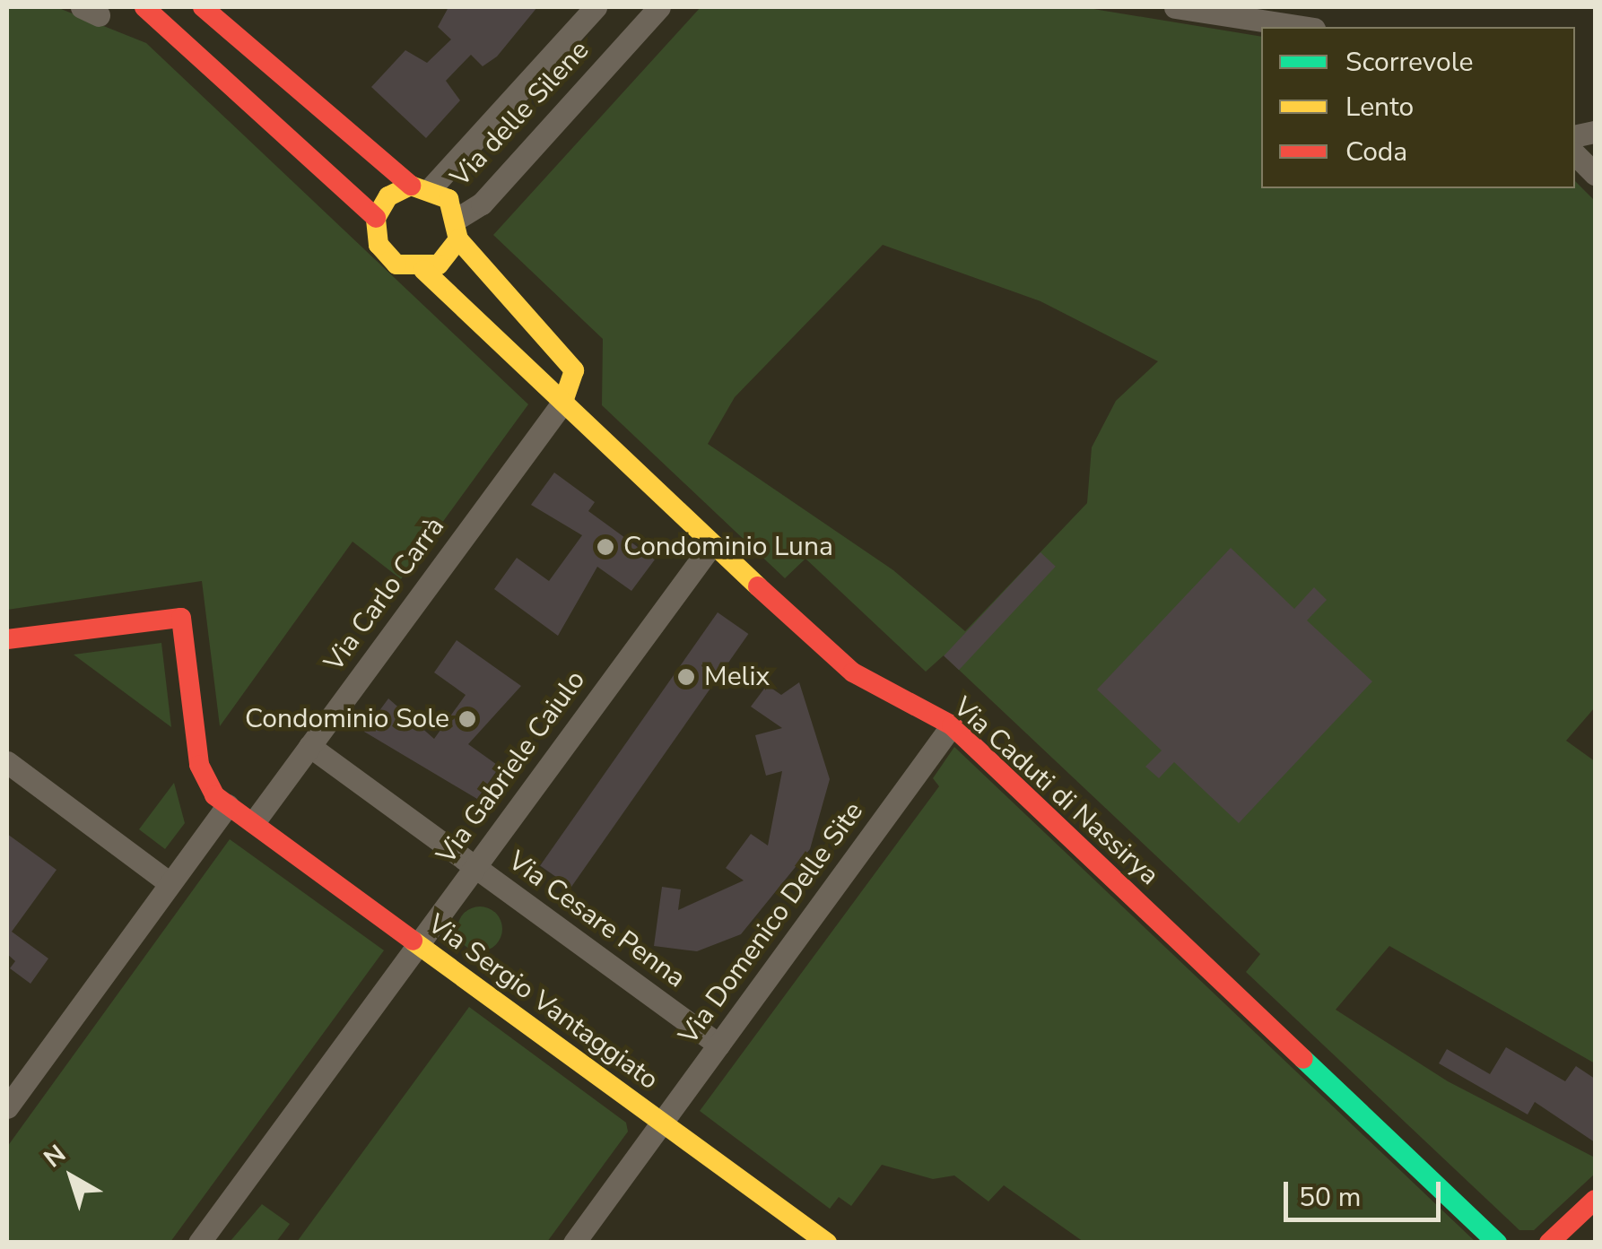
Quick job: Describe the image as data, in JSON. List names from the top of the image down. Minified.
{"streets":{"street":["Via delle Silene","Via Carlo Carrà","Via Gabriele Caiulo","Via Caduti di Nassirya","Via Cesare Penna","Via Domenico Delle Site","Via Sergio Vantaggiato"]},"crossings":[["Via delle Silene","Via Caduti di Nassirya"],["Via Carlo Carrà","Via Caduti di Nassirya"],["Via Carlo Carrà","Via Cesare Penna"],["Via Carlo Carrà","Via Sergio Vantaggiato"],["Via Gabriele Caiulo","Via Caduti di Nassirya"],["Via Gabriele Caiulo","Via Cesare Penna"],["Via Gabriele Caiulo","Via Sergio Vantaggiato"],["Via Caduti di Nassirya","Via Domenico Delle Site"],["Via Cesare Penna","Via Domenico Delle Site"],["Via Domenico Delle Site","Via Sergio Vantaggiato"]],"places":["Condominio Luna","Melix","Condominio Sole"],"legend":["Scorrevole","Lento","Coda"],"scale_bar":"50 m","north":"top left"}
